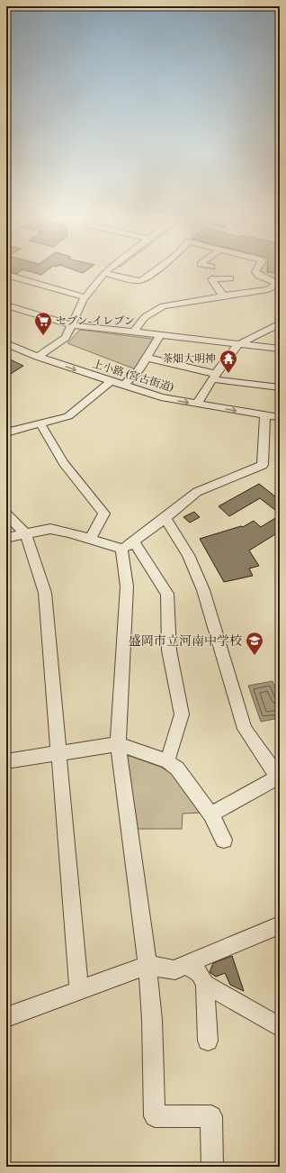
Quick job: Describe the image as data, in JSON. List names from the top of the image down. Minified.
{"streets":{"street":["上小路 (宮古街道)"]},"places":{"supermarket":["セブン-イレブン"],"temple":["茶畑大明神"],"school or university":["盛岡市立河南中学校"]}}
